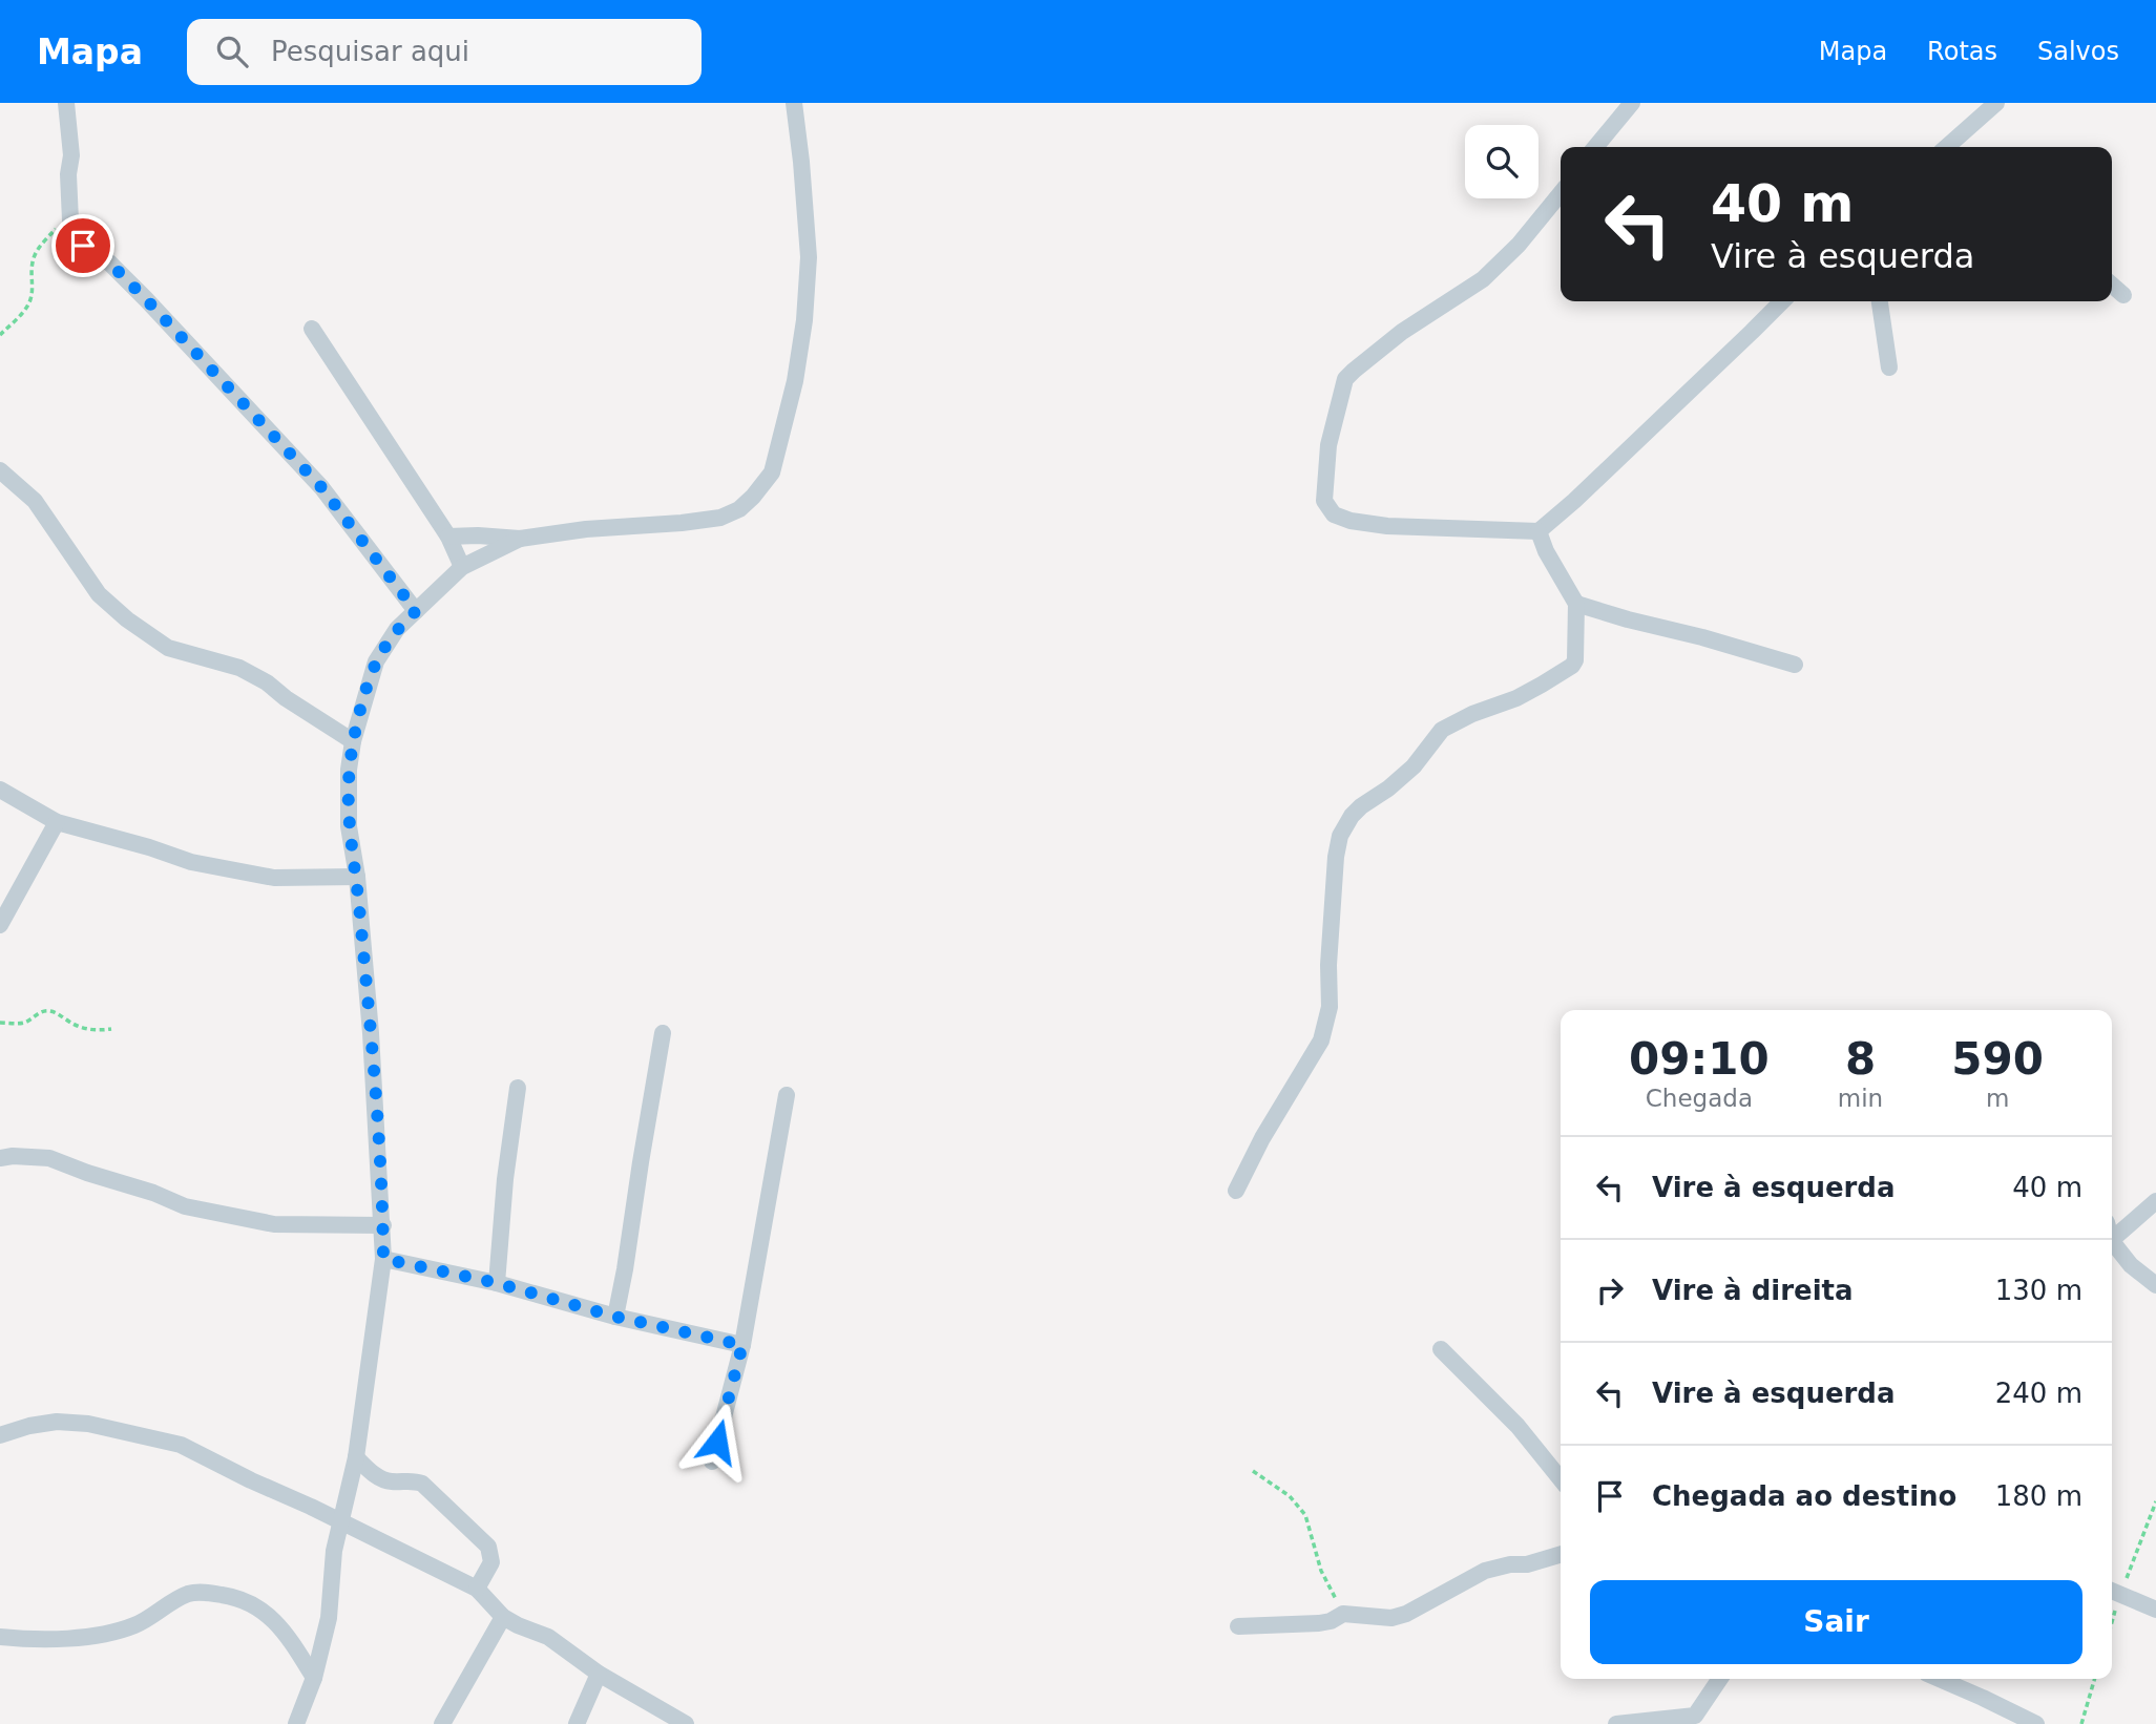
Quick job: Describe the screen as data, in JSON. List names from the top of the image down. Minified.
{"page":{"header":"Mapa","search":"Pesquisar aqui","nav":["Mapa","Rotas","Salvos"],"turn":["40 m","Vire à esquerda"],"eta":["09:10","Chegada","8","min","590","m"],"list":[{"name":"Vire à esquerda","value":"40 m"},{"name":"Vire à direita","value":"130 m"},{"name":"Vire à esquerda","value":"240 m"},{"name":"Chegada ao destino","value":"180 m"}],"buttons":"Sair"}}
